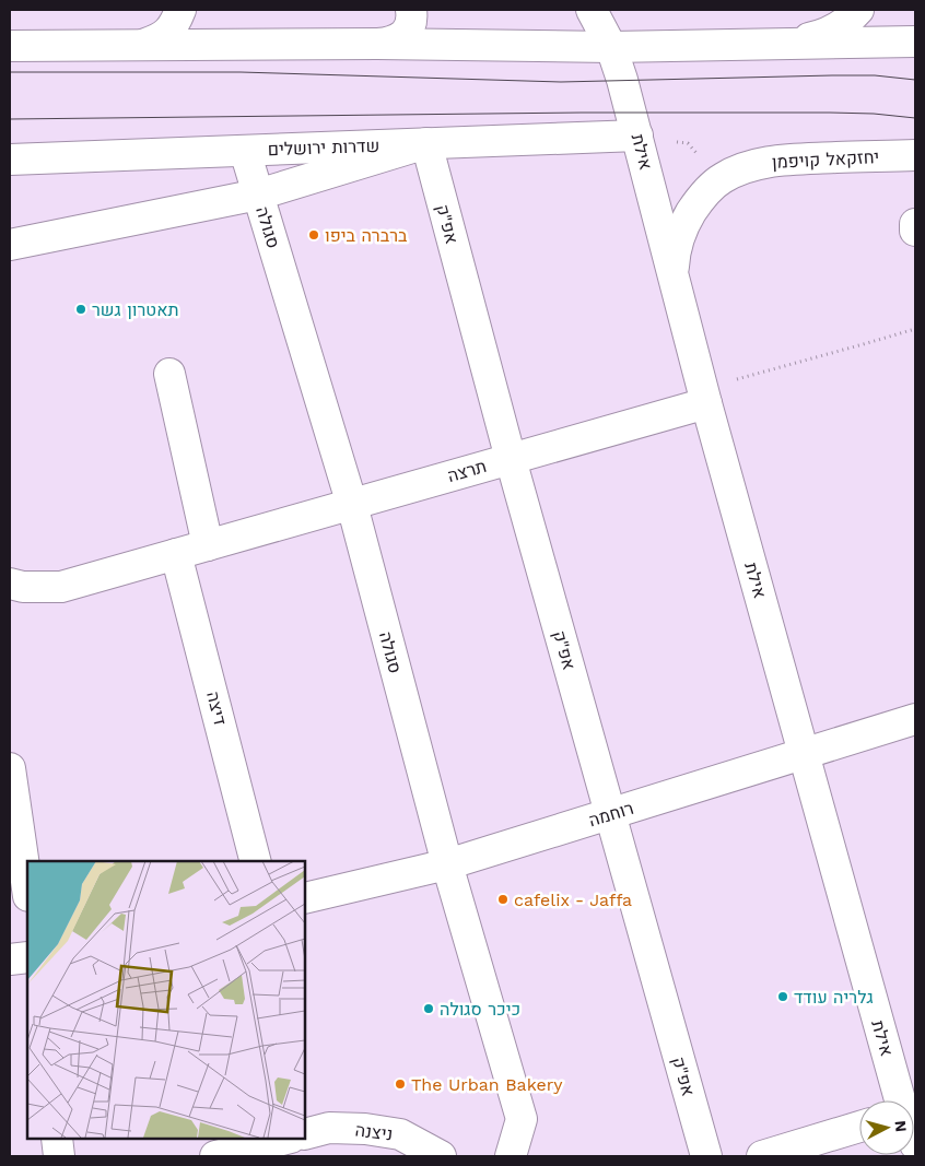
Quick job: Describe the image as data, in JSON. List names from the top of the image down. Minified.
{"streets":{"street":["שדרות ירושלים","אילת","יחזקאל קויפמן","אפ\"ק","סגולה","תרצה","דיצה","רוחמה","ניצנה"]},"crossings":[["שדרות ירושלים","אילת"],["שדרות ירושלים","אפ\"ק"],["שדרות ירושלים","סגולה"],["אילת","יחזקאל קויפמן"],["אילת","תרצה"],["אילת","רוחמה"],["אפ\"ק","תרצה"],["אפ\"ק","רוחמה"],["סגולה","תרצה"],["סגולה","רוחמה"],["תרצה","דיצה"]],"places":["ברברה ביפו","תאטרון גשר","cafelix - Jaffa","גלריה עודד","כיכר סגולה","The Urban Bakery"],"north":"right"}
